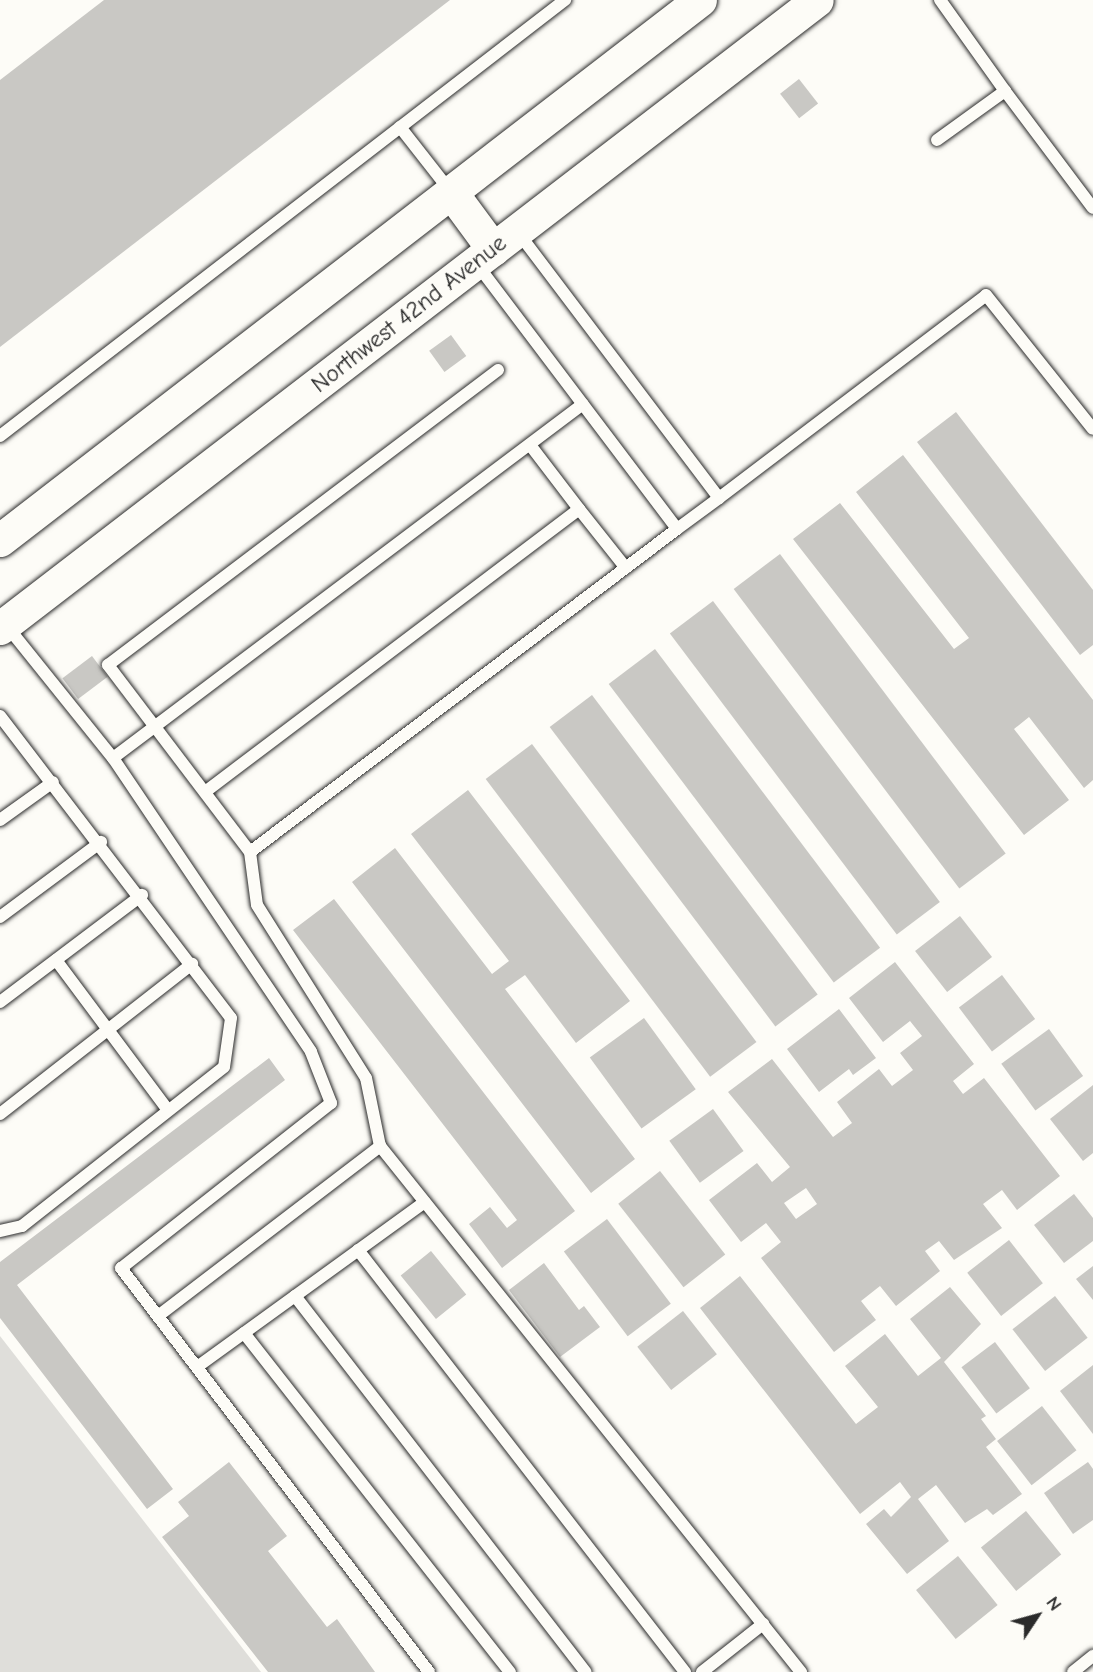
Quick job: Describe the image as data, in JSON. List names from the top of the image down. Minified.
{"streets":{"main road":["Northwest 42nd Avenue"]},"north":"top right"}
